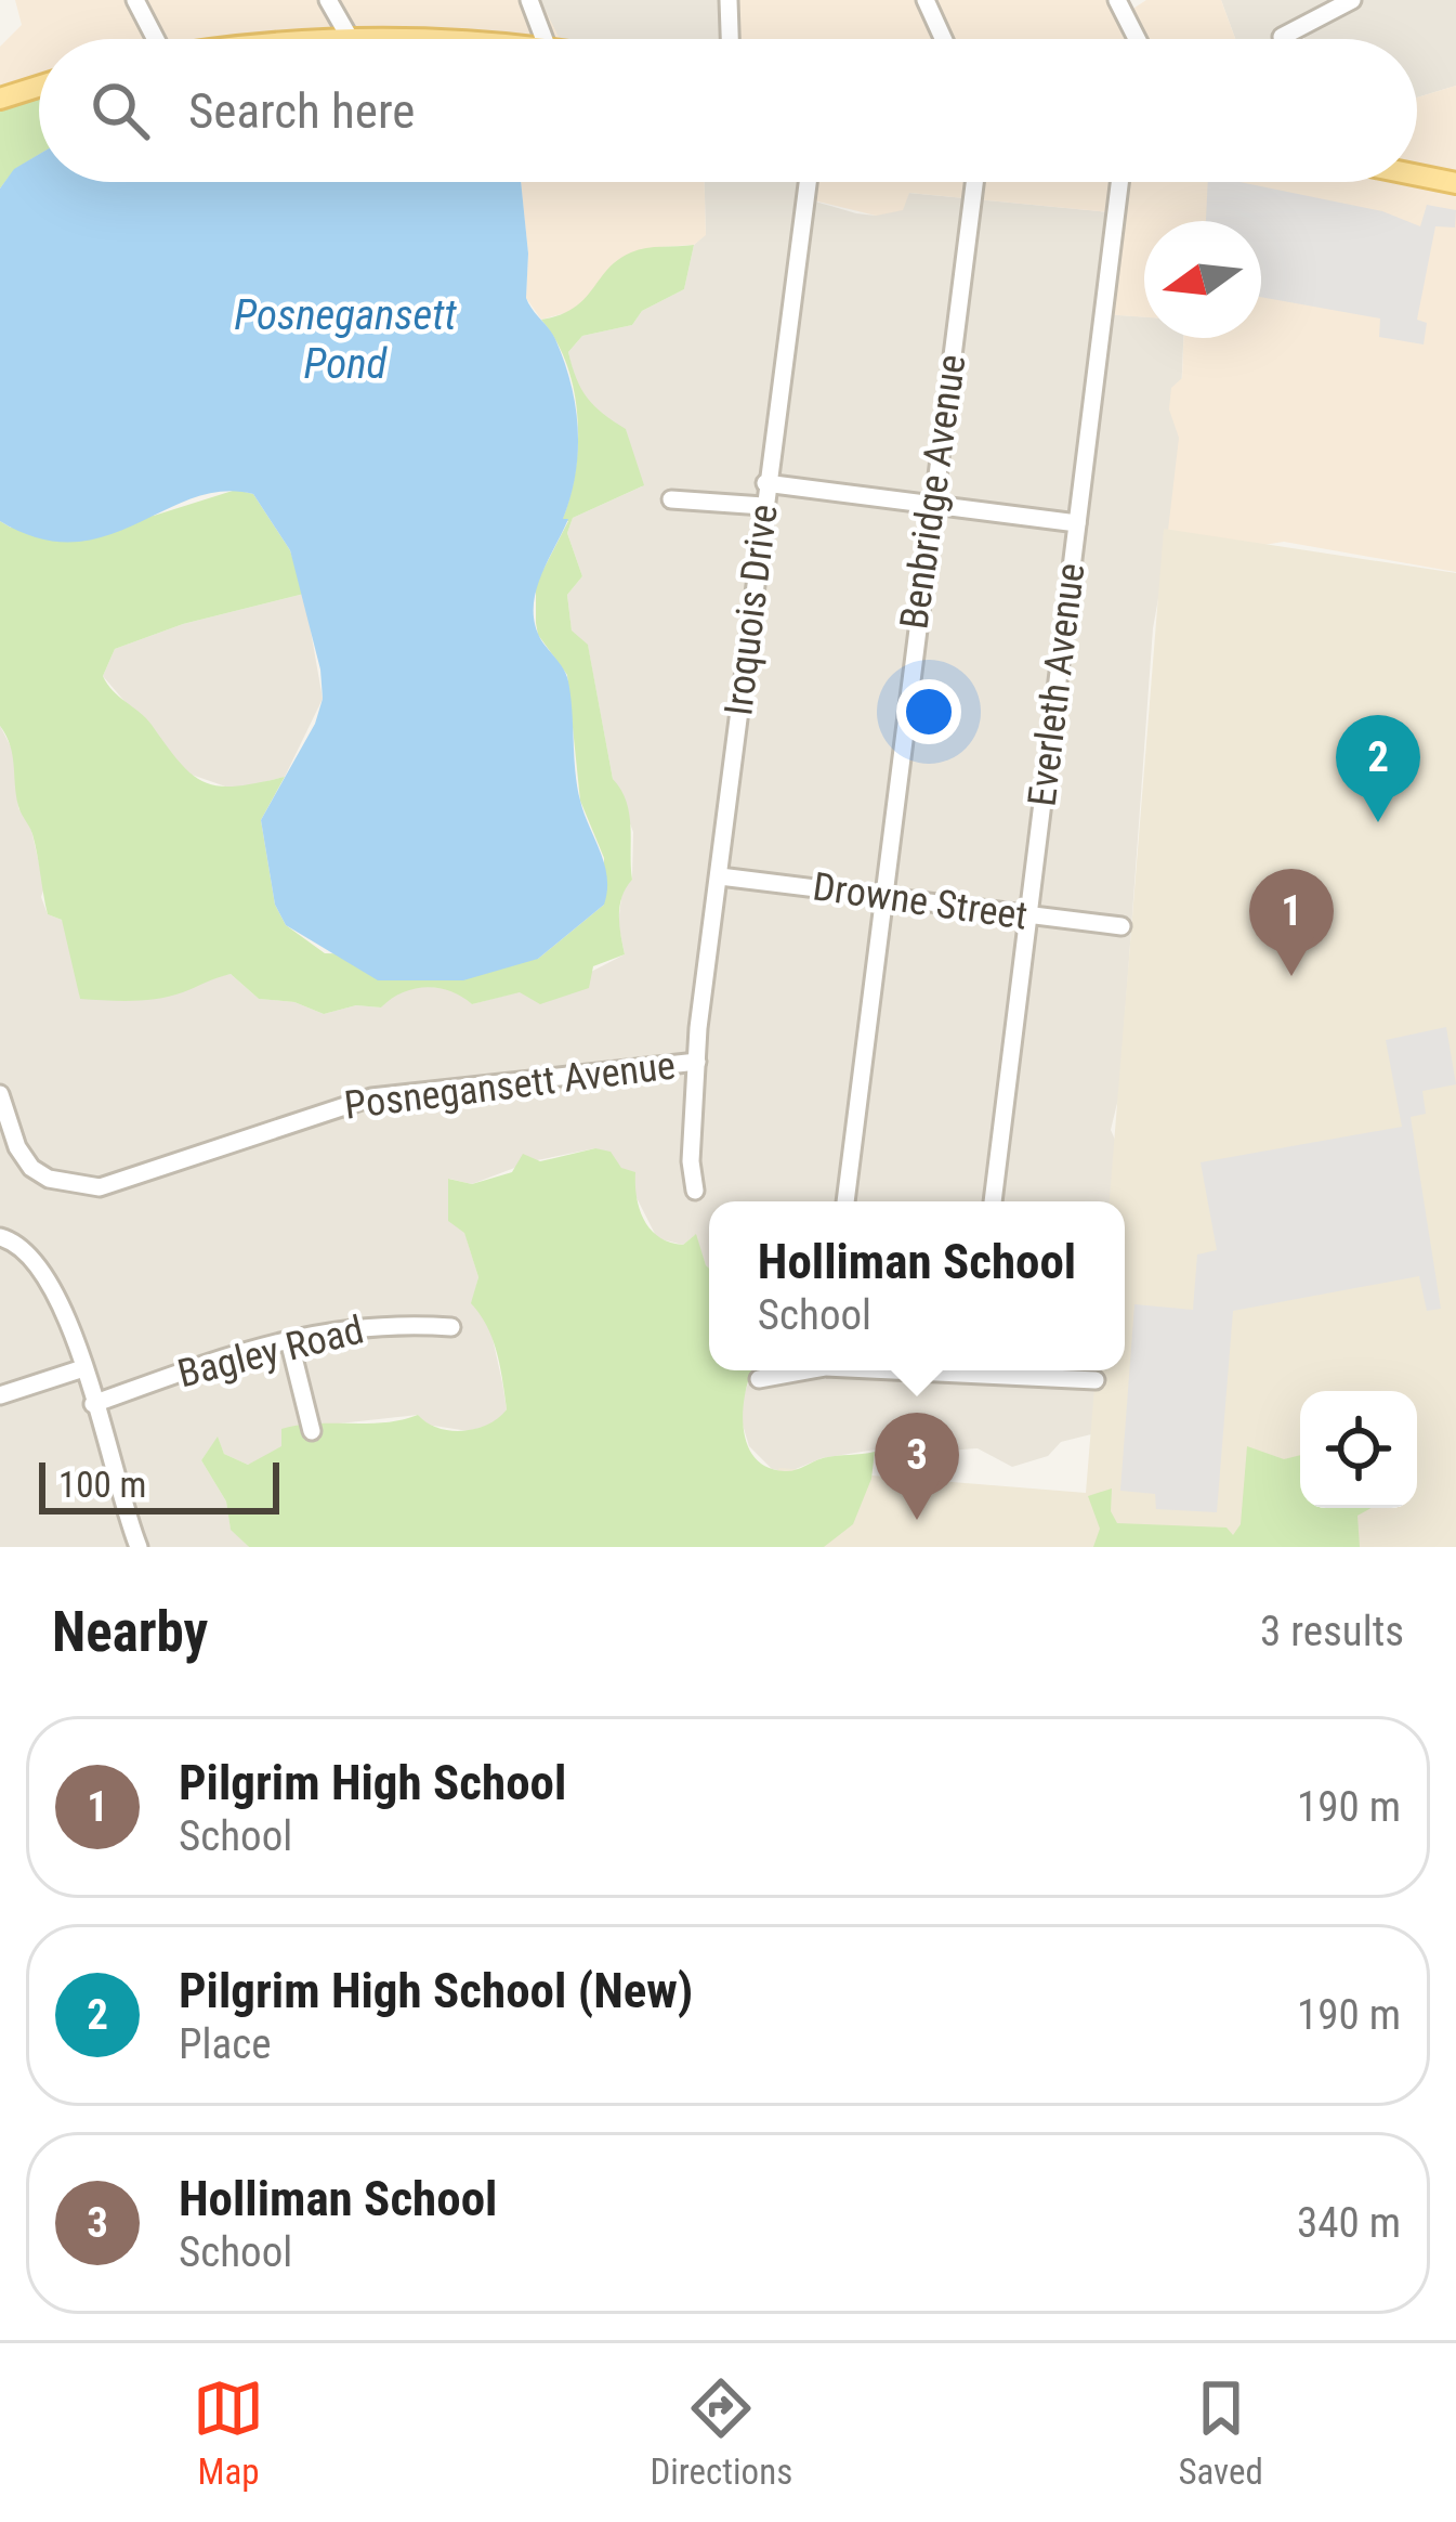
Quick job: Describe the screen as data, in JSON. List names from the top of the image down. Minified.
{"streets":{"street":["Benbridge Avenue","Iroquois Drive","Everleth Avenue","Drowne Street","Posnegansett Avenue","Bagley Road"]},"crossings":[["Benbridge Avenue","Drowne Street"],["Iroquois Drive","Drowne Street"],["Iroquois Drive","Posnegansett Avenue"],["Everleth Avenue","Drowne Street"]],"water":["Posnegansett Pond"],"scale_bar":"100 m","north":"left","page":{"search":"Search here","pins":["2","1","3"],"popup":["Holliman School","School"],"scale":"100 m","heading":["Nearby","3 results"],"list":[{"mark":"1","name":"Pilgrim High School","note":"School","value":"190 m"},{"mark":"2","name":"Pilgrim High School (New)","note":"Place","value":"190 m"},{"mark":"3","name":"Holliman School","note":"School","value":"340 m"}],"nav":["Map","Directions","Saved"]}}
